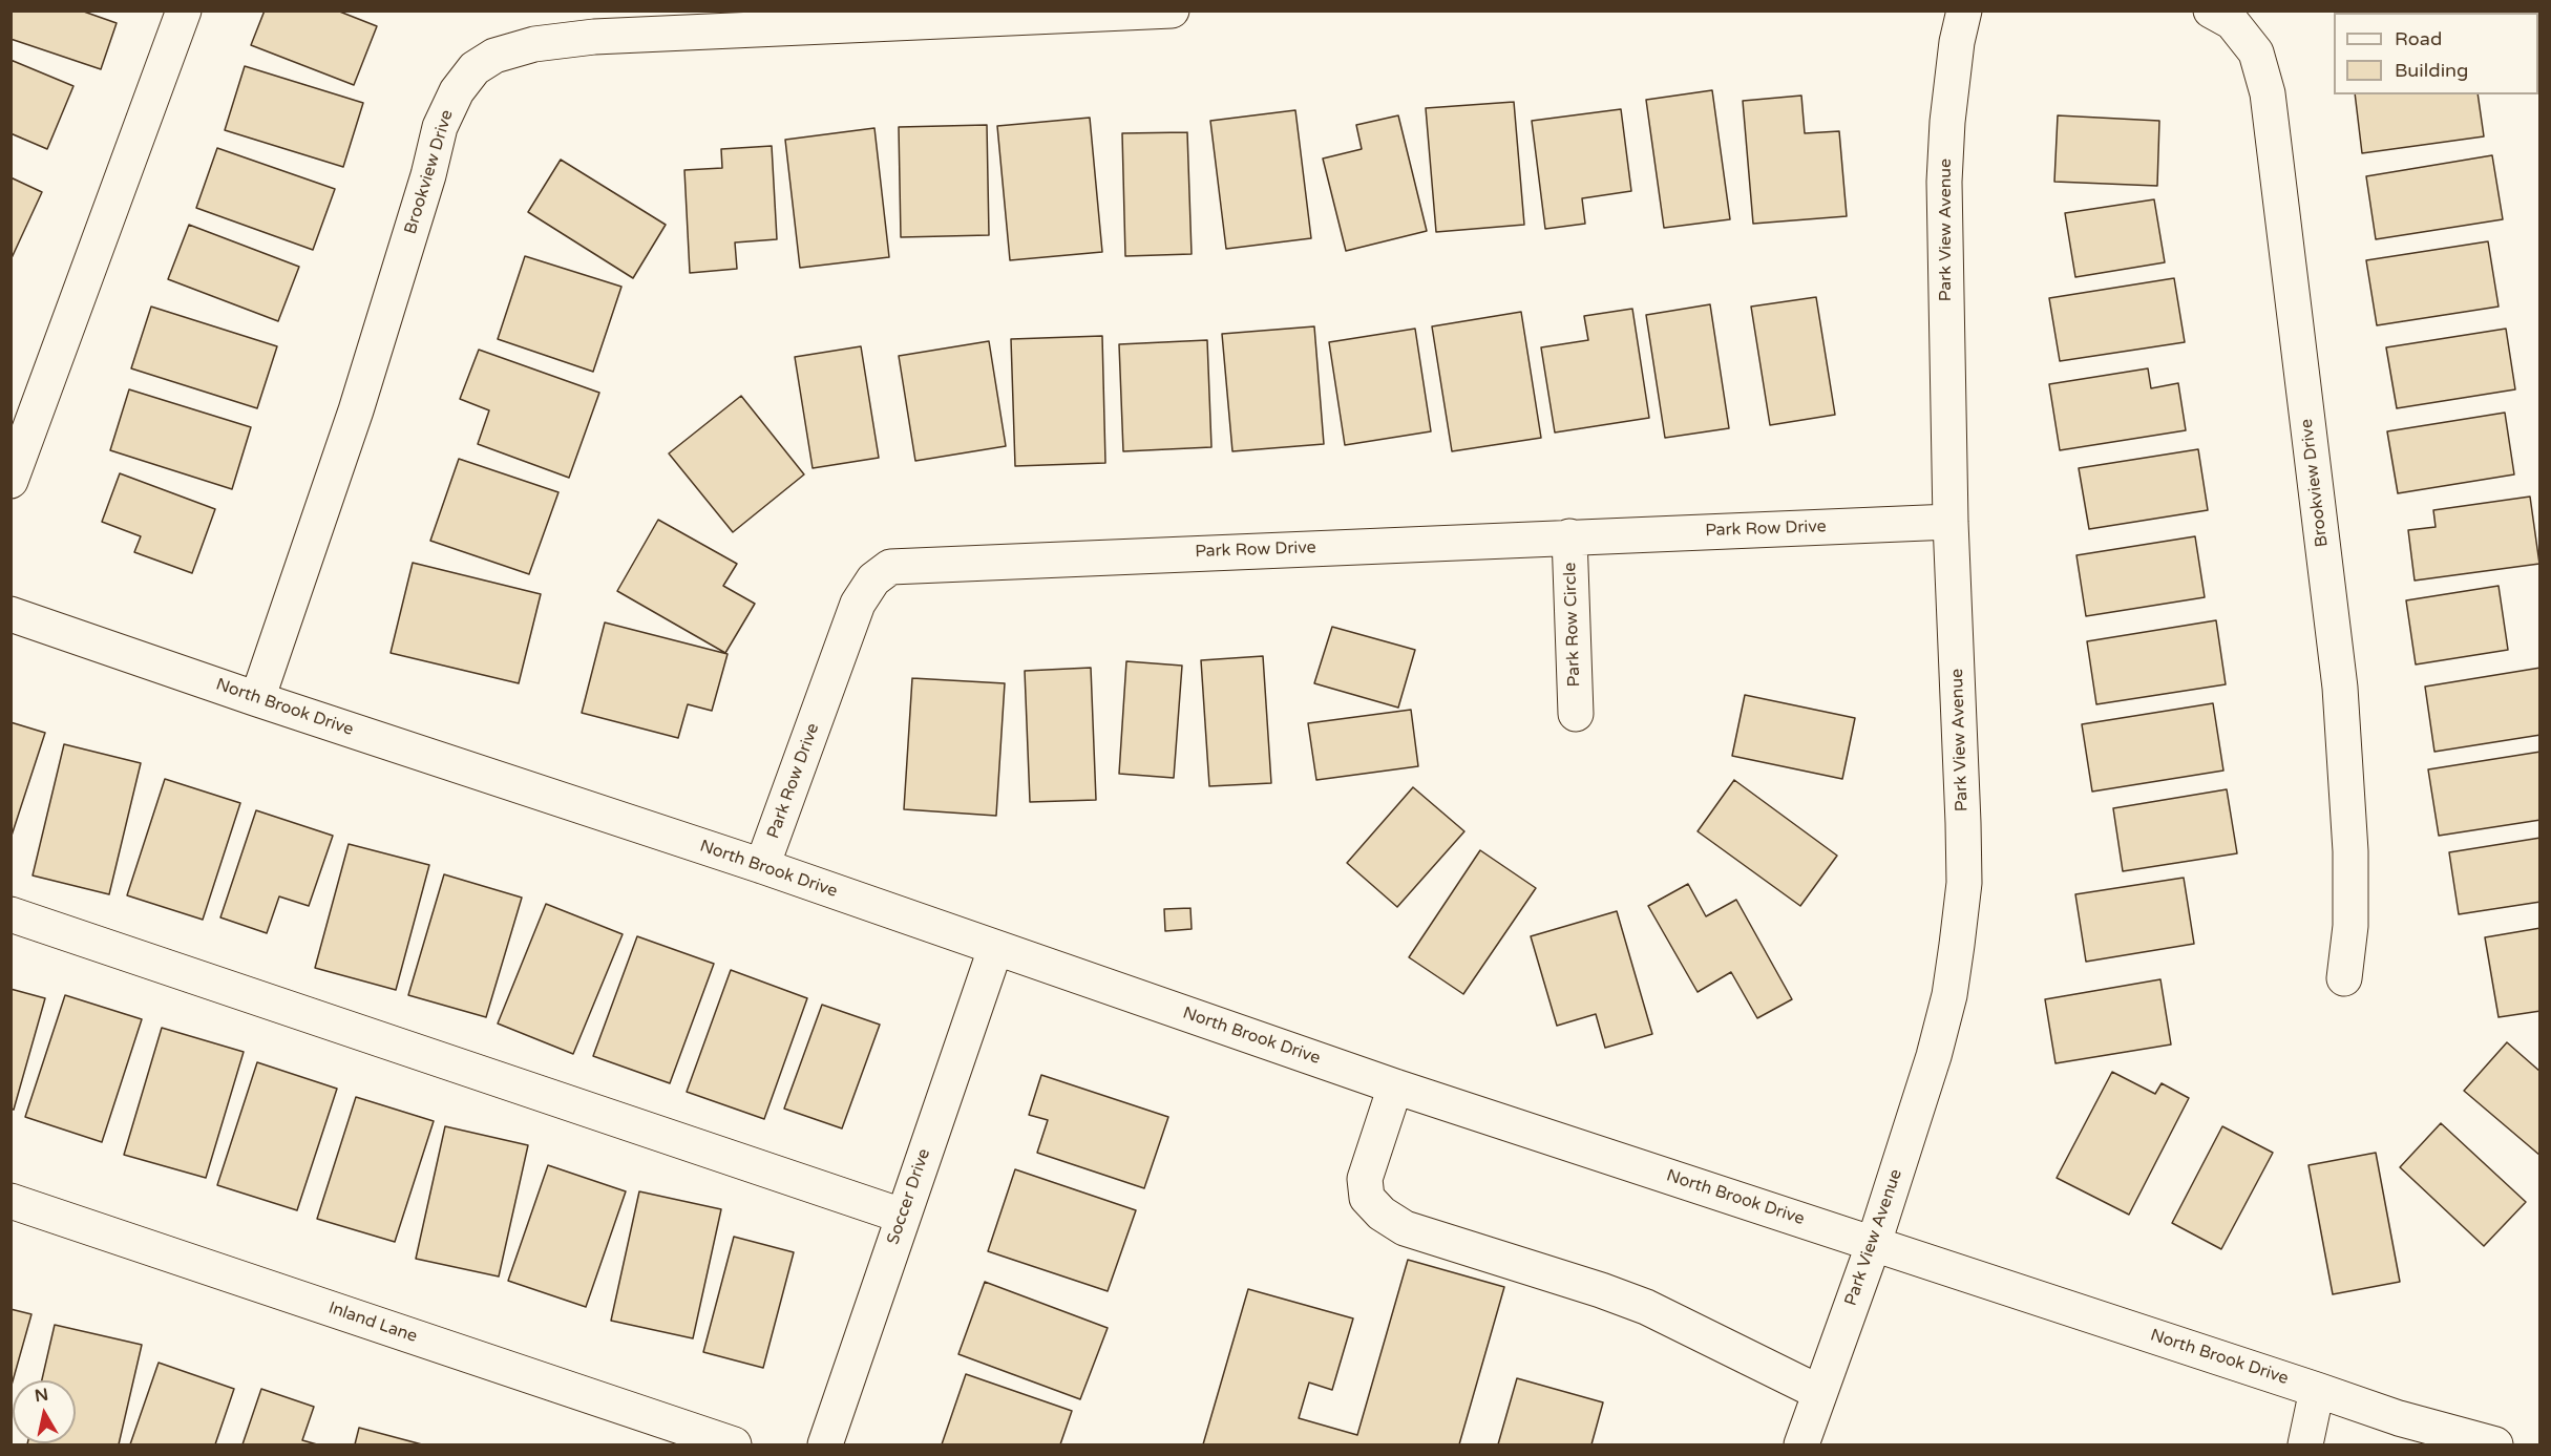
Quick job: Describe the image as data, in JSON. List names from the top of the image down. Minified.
{"streets":{"street":["Brookview Drive","Park View Avenue","Park Row Drive","Park Row Circle","North Brook Drive","Soccer Drive","Inland Lane"]},"crossings":[["Brookview Drive","North Brook Drive"],["Park View Avenue","Park Row Drive"],["Park View Avenue","North Brook Drive"],["Park Row Drive","Park Row Circle"],["Park Row Drive","North Brook Drive"],["North Brook Drive","Soccer Drive"]],"legend":["Road","Building"],"north":"top"}
